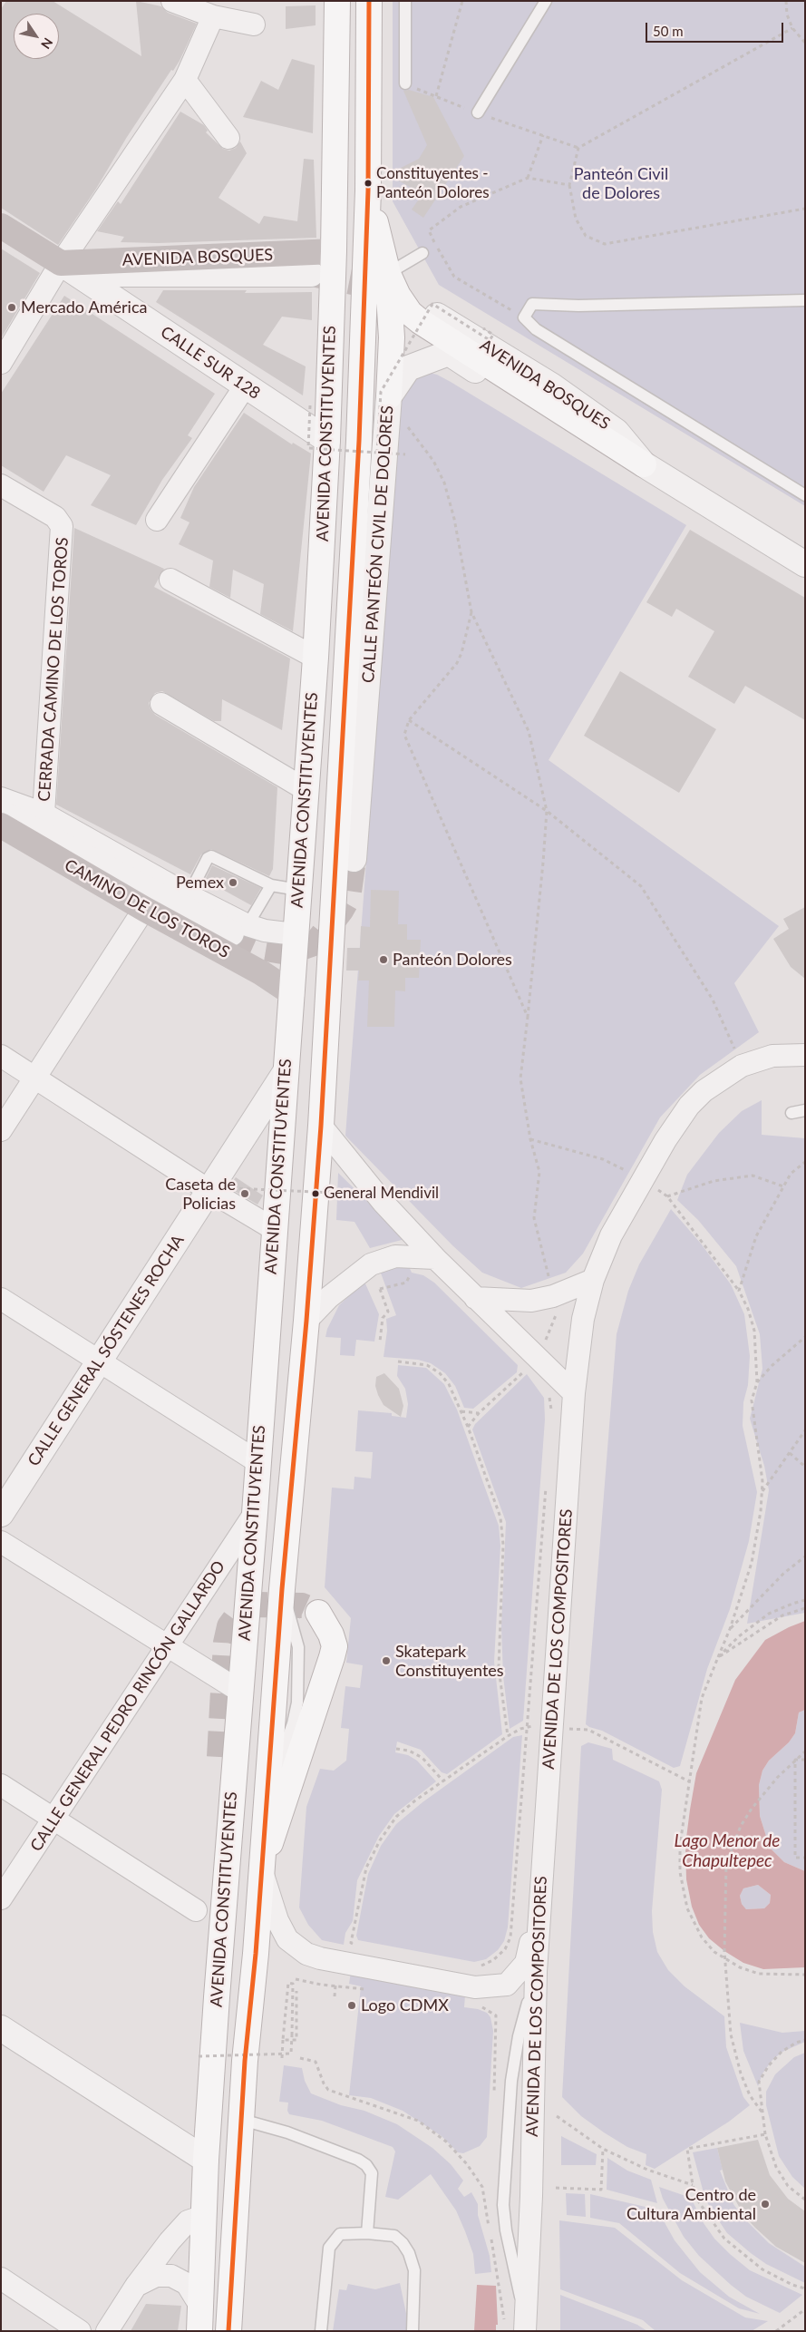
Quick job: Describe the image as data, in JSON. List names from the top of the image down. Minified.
{"streets":{"highway":["AVENIDA CONSTITUYENTES"],"main road":["AVENIDA BOSQUES","CALLE SUR 128","CAMINO DE LOS TOROS"],"street":["CALLE PANTEÓN CIVIL DE DOLORES","CERRADA CAMINO DE LOS TOROS","CALLE GENERAL SÓSTENES ROCHA","AVENIDA DE LOS COMPOSITORES","CALLE GENERAL PEDRO RINCÓN GALLARDO"]},"crossings":[["AVENIDA BOSQUES","CALLE SUR 128"],["AVENIDA BOSQUES","AVENIDA CONSTITUYENTES"],["CALLE SUR 128","AVENIDA CONSTITUYENTES"],["AVENIDA CONSTITUYENTES","CAMINO DE LOS TOROS"],["AVENIDA CONSTITUYENTES","CALLE GENERAL SÓSTENES ROCHA"],["AVENIDA CONSTITUYENTES","CALLE GENERAL PEDRO RINCÓN GALLARDO"]],"water":["Lago Menor de Chapultepec"],"parks":["Panteón Civil de Dolores"],"places":["Constituyentes - Panteón Dolores","Mercado América","Pemex","Panteón Dolores","Caseta de Policias","General Mendivil","Skatepark Constituyentes","Logo CDMX","Centro de Cultura Ambiental"],"scale_bar":"50 m","north":"bottom right"}
